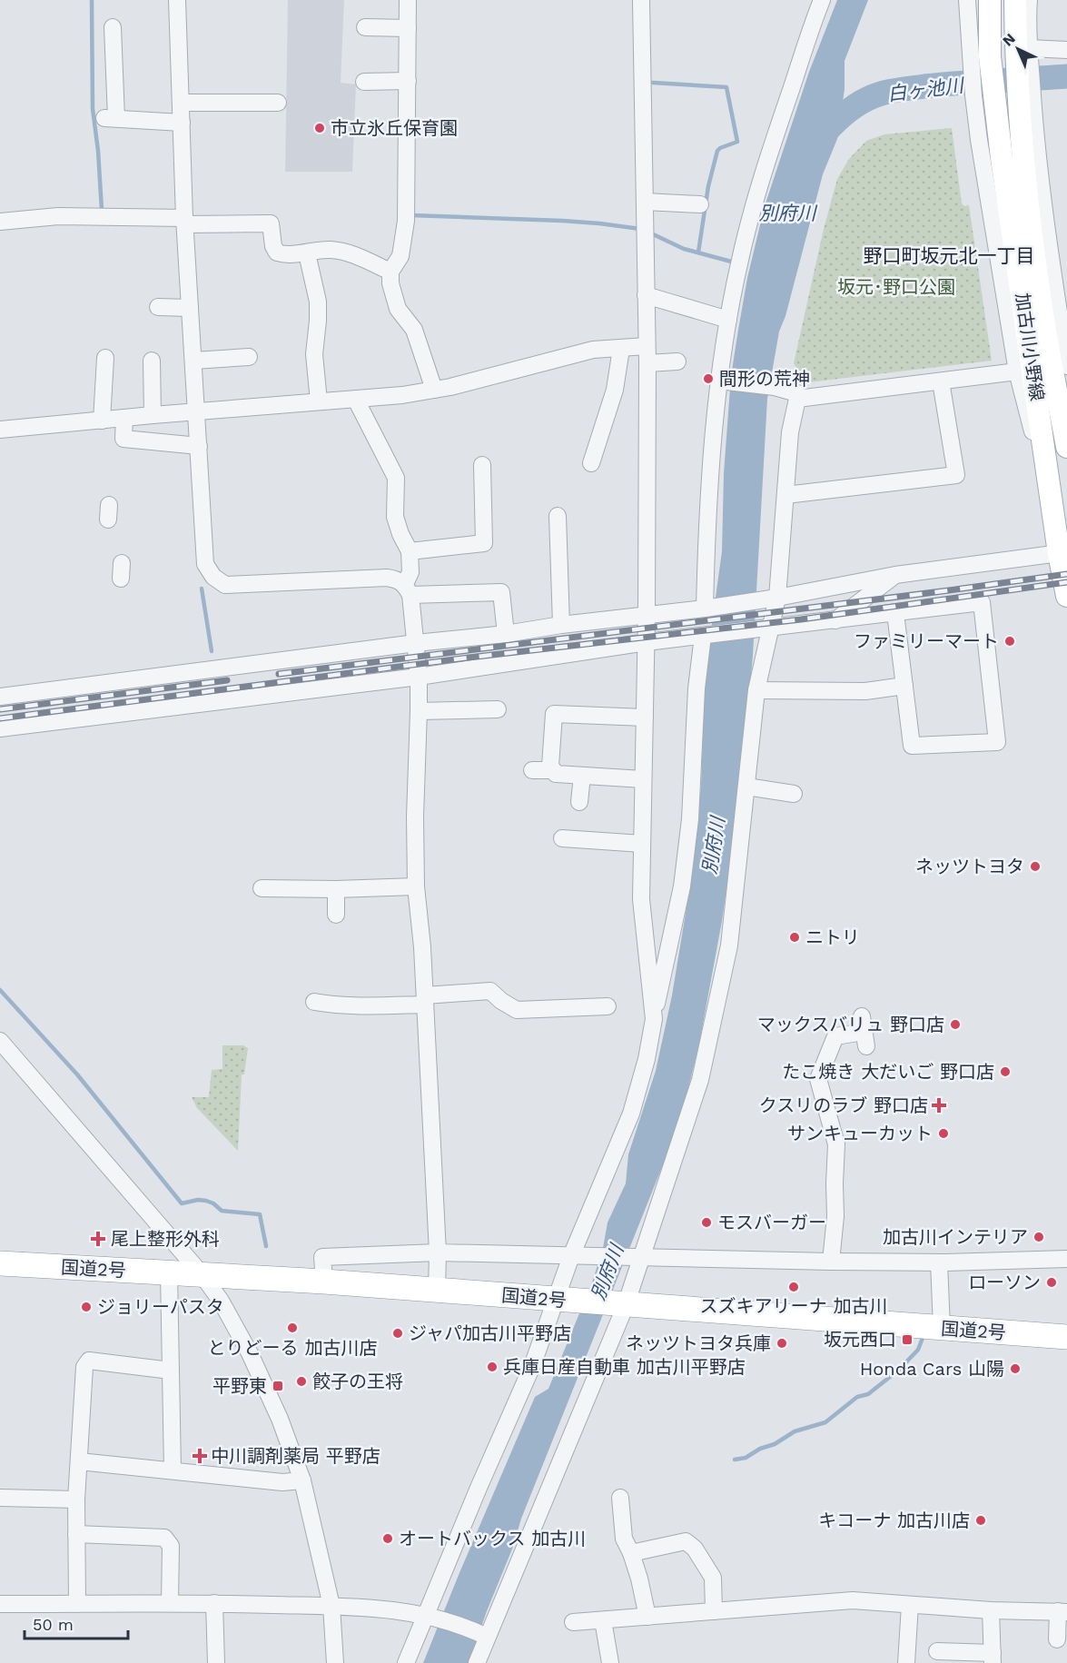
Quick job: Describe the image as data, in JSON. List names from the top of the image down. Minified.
{"streets":{"highway":["国道2号"],"main road":["加古川小野線"]},"districts":["野口町坂元北一丁目"],"water":["白ヶ池川","別府川"],"parks":["坂元･野口公園"],"places":{"other":["市立氷丘保育園","間形の荒神","ファミリーマート","ネッツトヨタ","ニトリ","マックスバリュ 野口店","たこ焼き 大だいご 野口店","サンキューカット","モスバーガー","加古川インテリア","ローソン","スズキアリーナ 加古川","ジョリーパスタ","とりどーる 加古川店","ジャパ加古川平野店","ネッツトヨタ兵庫","兵庫日産自動車 加古川平野店","Honda Cars 山陽","餃子の王将","キコーナ 加古川店","オートバックス 加古川"],"health":["クスリのラブ 野口店","尾上整形外科","中川調剤薬局 平野店"],"transit":["坂元西口","平野東"]},"scale_bar":"50 m","north":"top left"}
